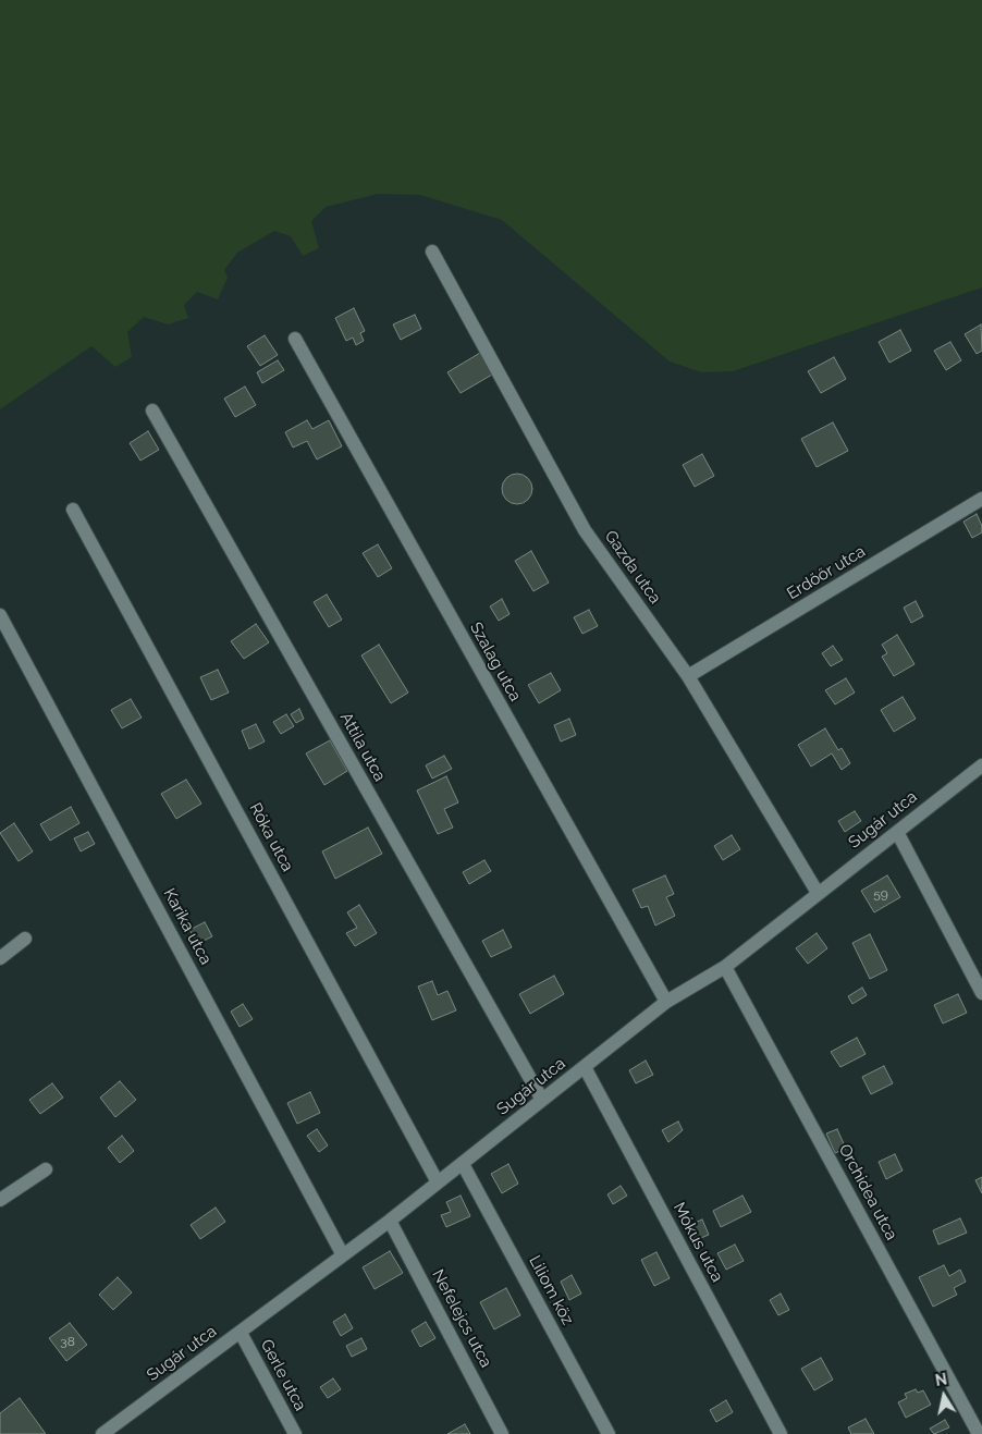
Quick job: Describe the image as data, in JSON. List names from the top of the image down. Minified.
{"streets":{"street":["Gazda utca","Erdőőr utca","Szalag utca","Attila utca","Sugár utca","Róka utca","Karika utca","Orchidea utca","Mókus utca","Liliom köz","Nefelejcs utca","Gerle utca"]},"crossings":[["Gazda utca","Erdőőr utca"],["Gazda utca","Sugár utca"],["Szalag utca","Sugár utca"],["Attila utca","Sugár utca"],["Sugár utca","Róka utca"],["Sugár utca","Karika utca"],["Sugár utca","Orchidea utca"],["Sugár utca","Mókus utca"],["Sugár utca","Liliom köz"],["Sugár utca","Nefelejcs utca"],["Sugár utca","Gerle utca"]],"house_numbers":["59","38"],"north":"top"}
